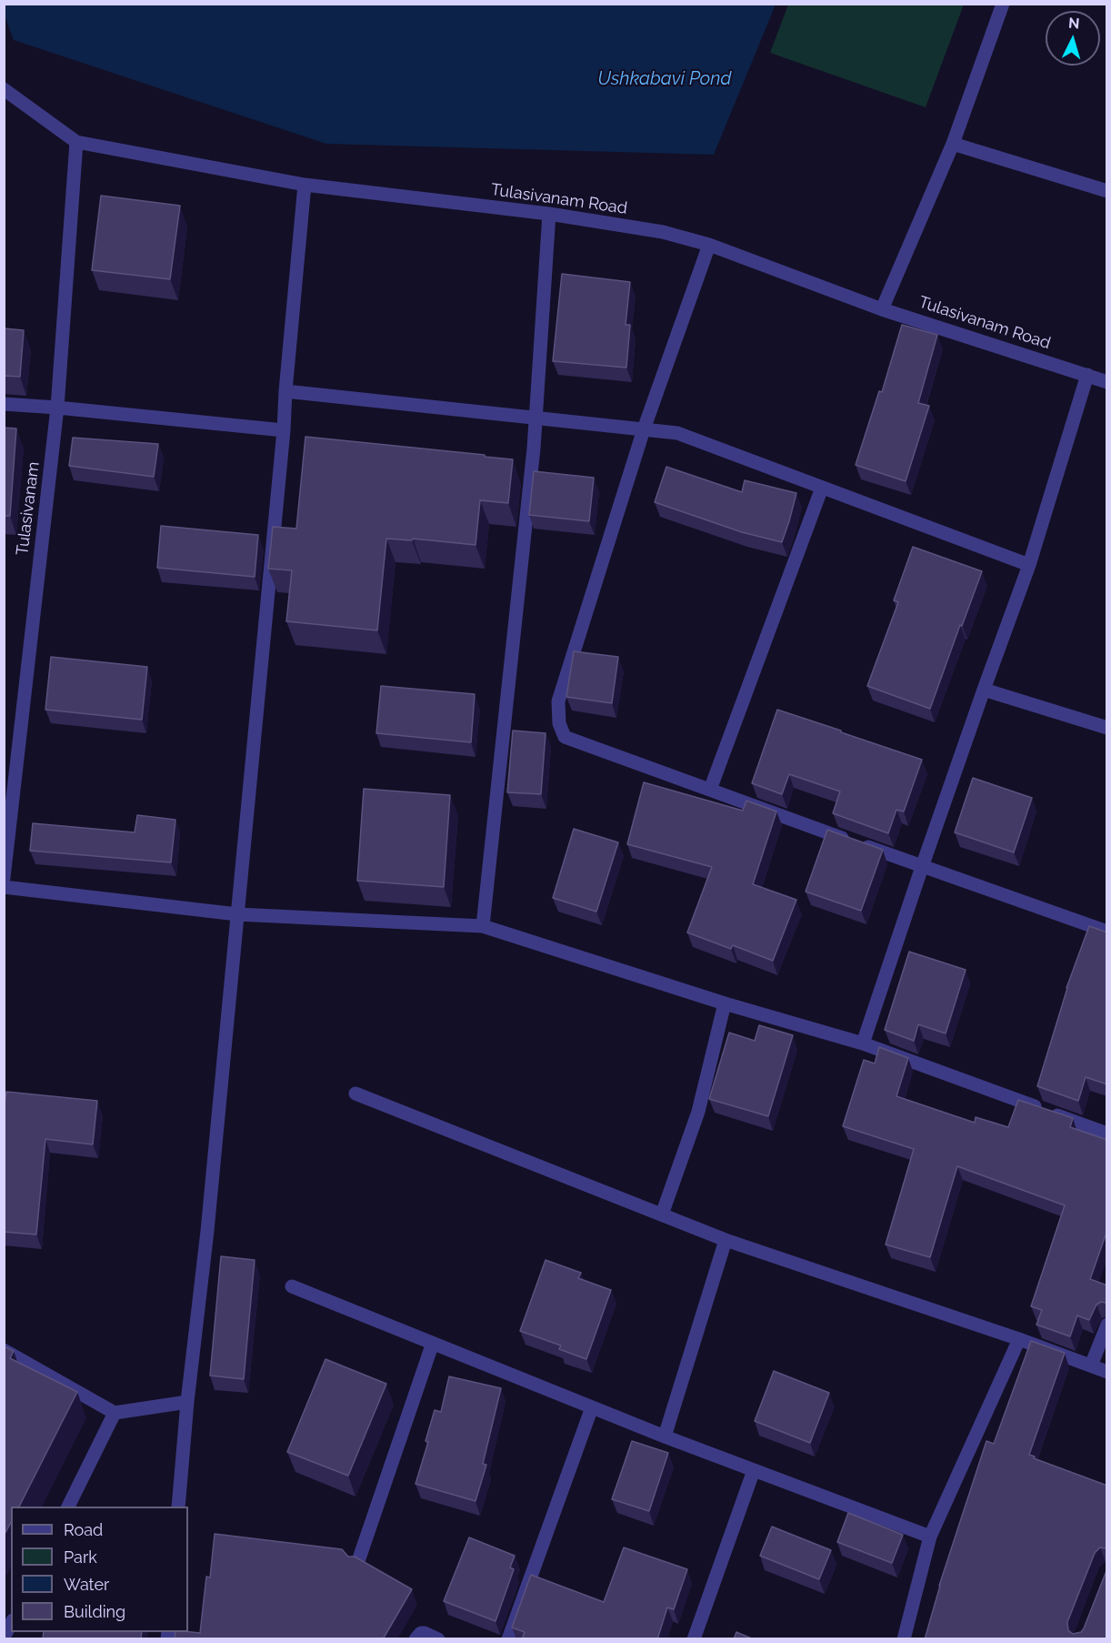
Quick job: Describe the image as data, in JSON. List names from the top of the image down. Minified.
{"streets":{"street":["Tulasivanam Road","Tulasivanam"]},"crossings":[["Tulasivanam Road","Tulasivanam"]],"water":["Ushkabavi Pond"],"legend":["Road","Park","Water","Building"],"north":"top"}
